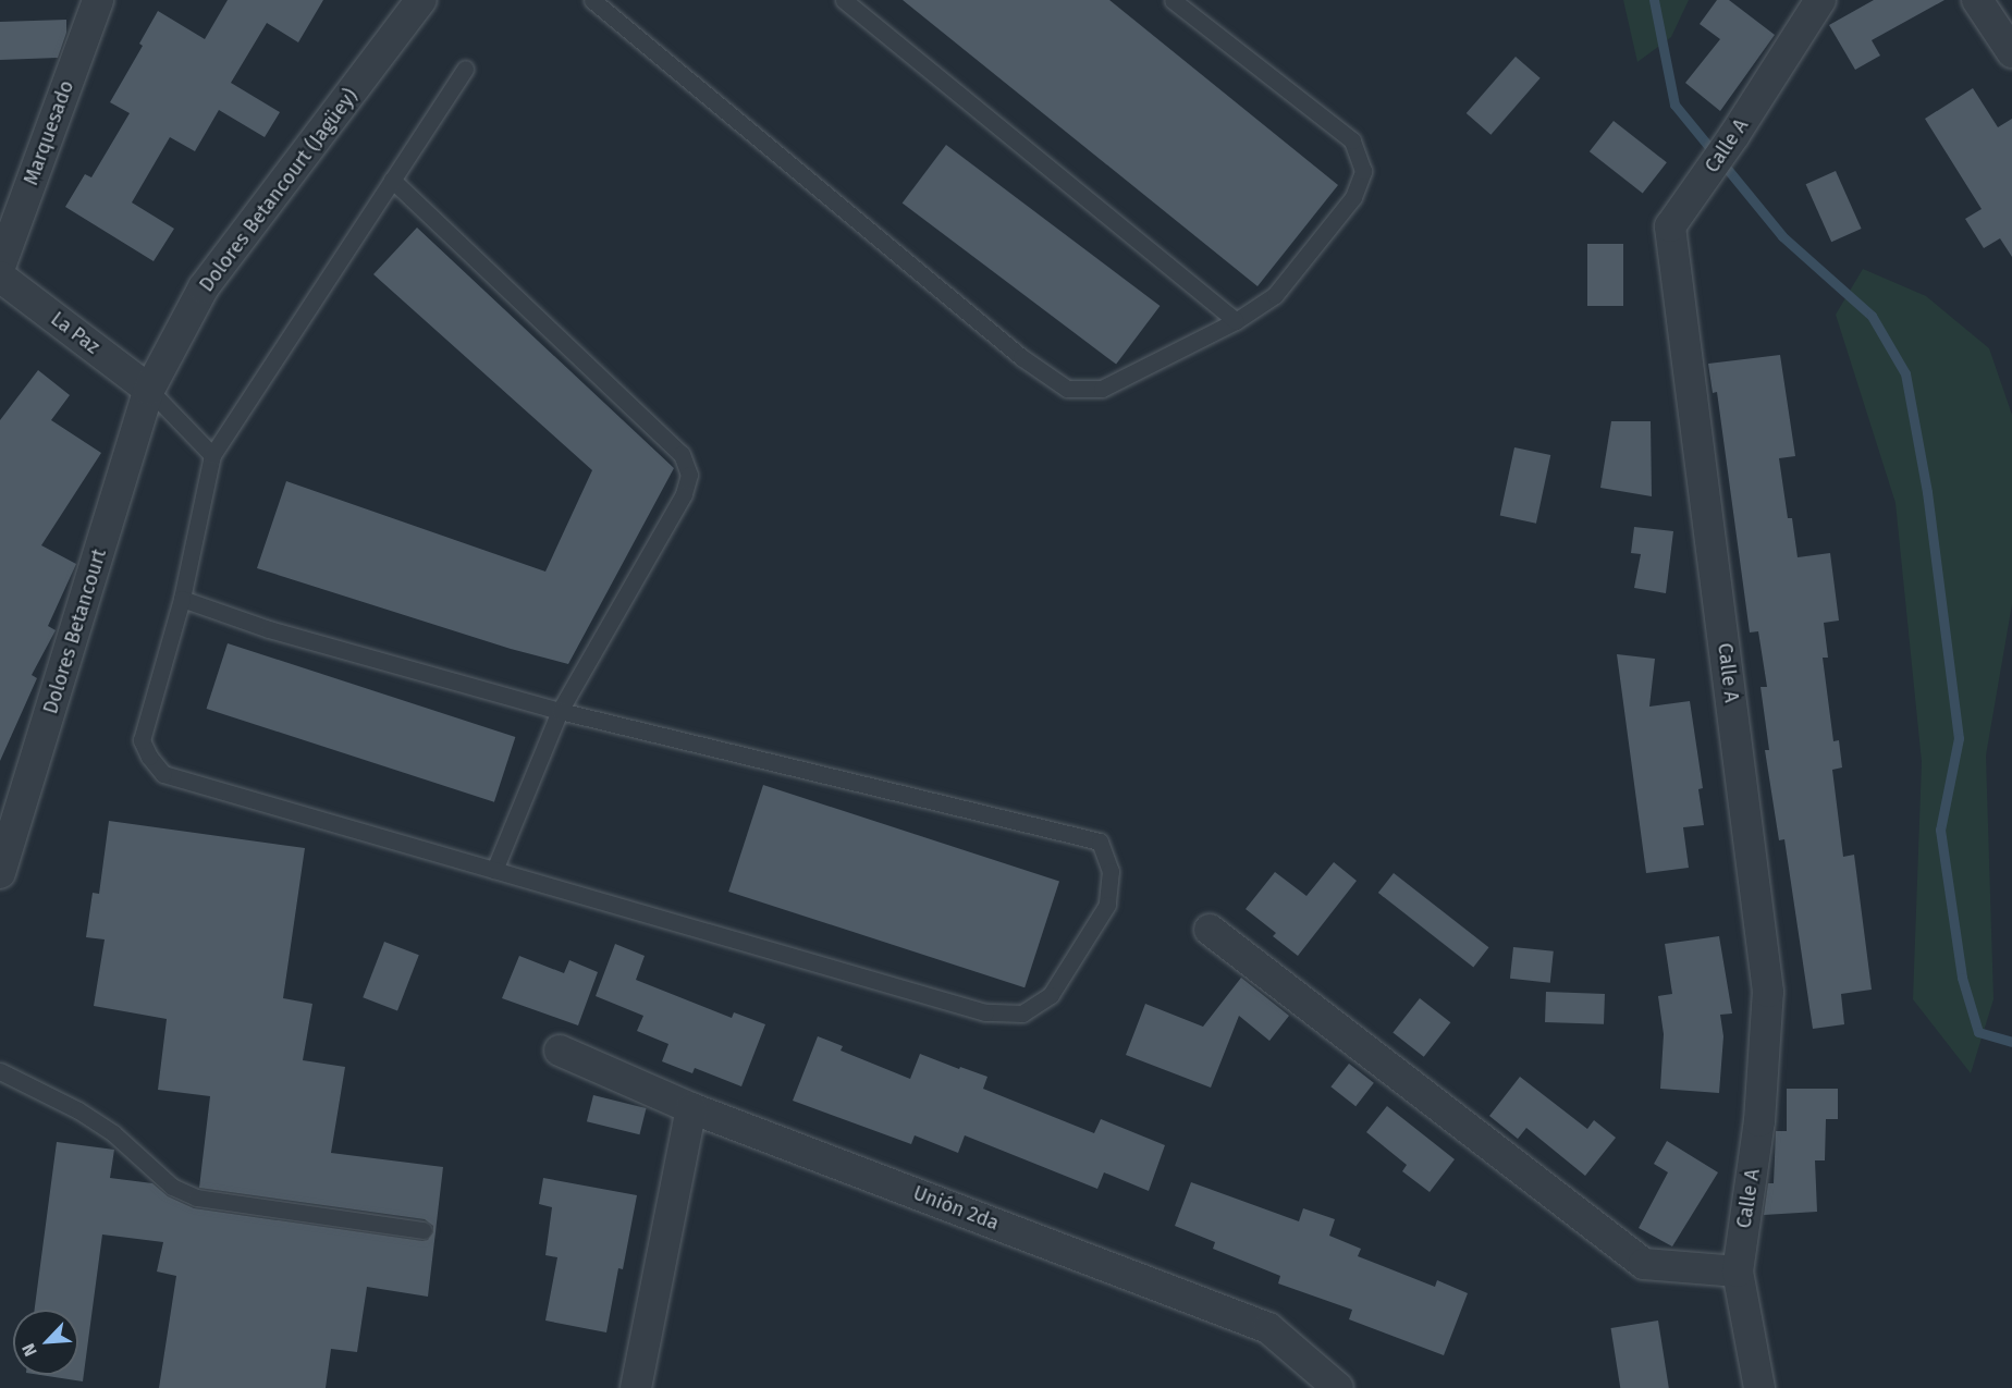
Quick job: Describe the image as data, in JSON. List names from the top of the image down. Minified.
{"streets":{"street":["Marquesado","Calle A","Dolores Betancourt (Jagüey)","La Paz","Dolores Betancourt","Unión 2da"]},"crossings":[["Dolores Betancourt (Jagüey)","La Paz"],["Dolores Betancourt (Jagüey)","Dolores Betancourt"],["La Paz","Dolores Betancourt"]],"north":"bottom left"}
